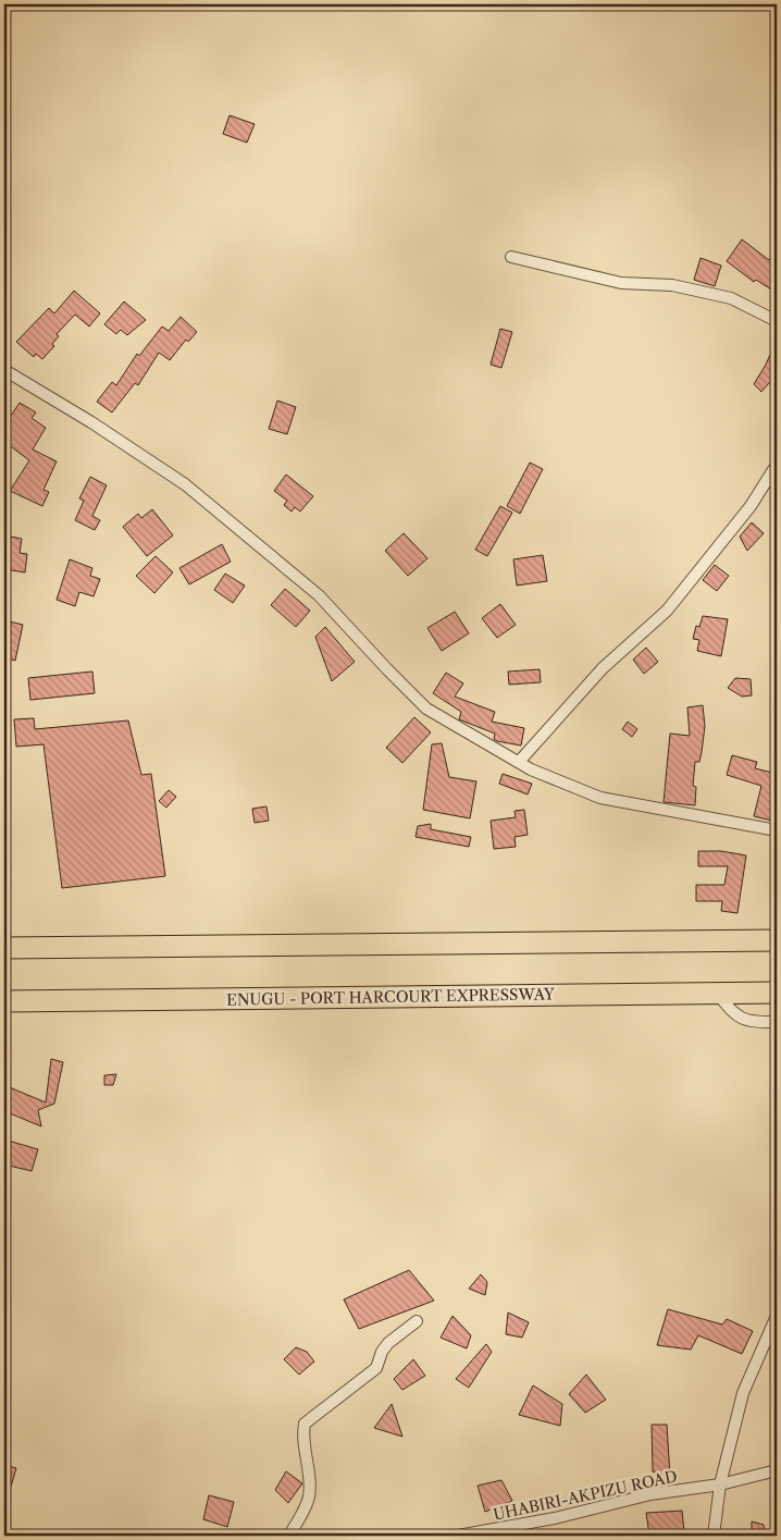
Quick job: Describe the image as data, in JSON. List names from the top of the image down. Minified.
{"streets":{"highway":["ENUGU - PORT HARCOURT EXPRESSWAY"],"street":["UHABIRI-AKPIZU ROAD"]}}
